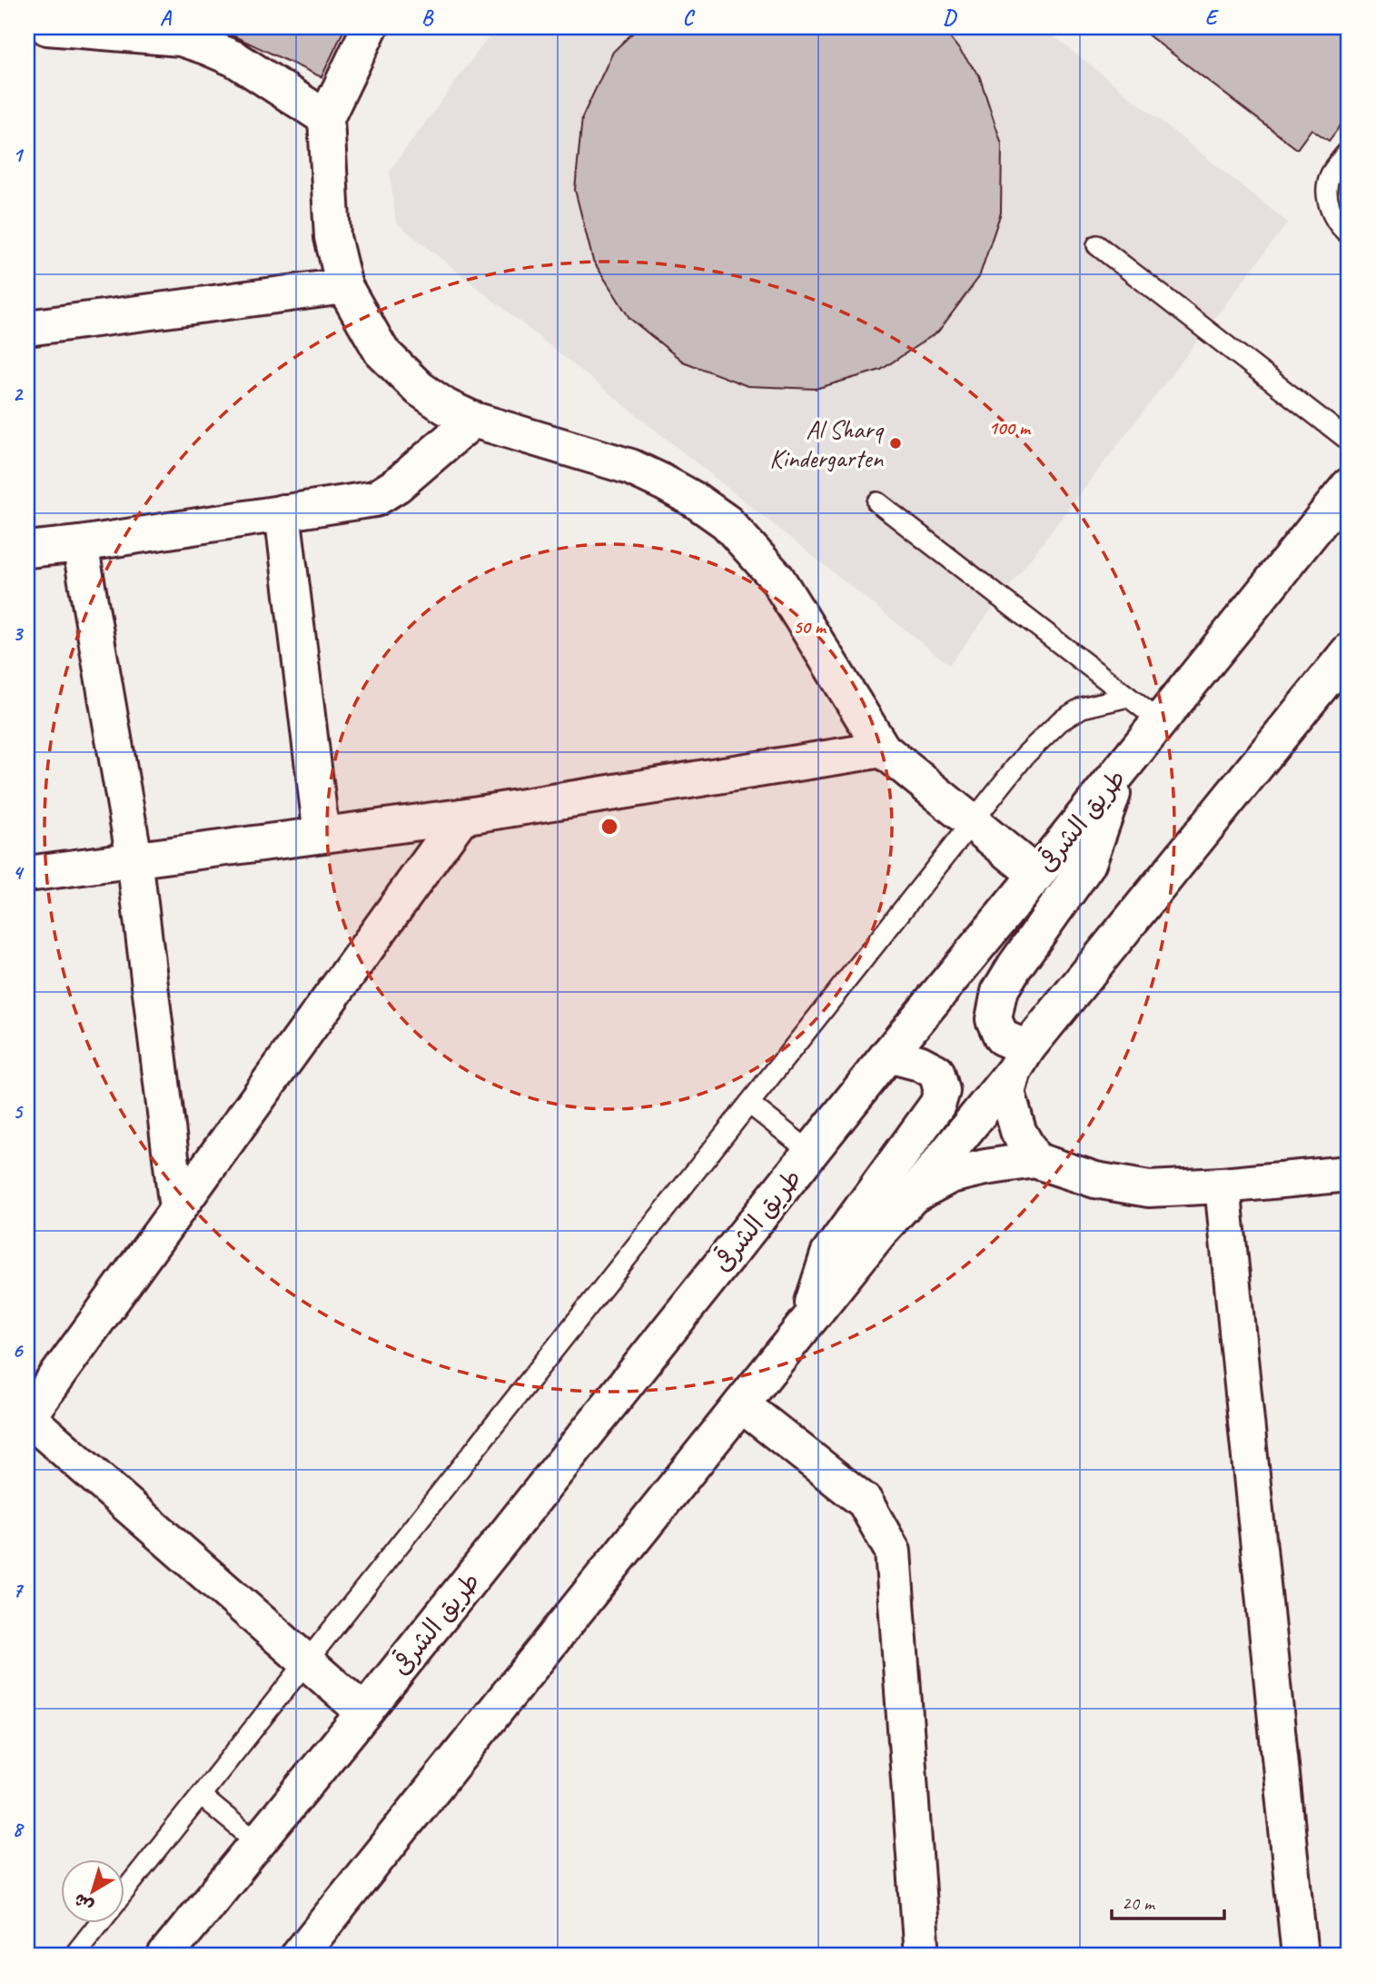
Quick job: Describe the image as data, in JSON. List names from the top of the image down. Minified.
{"streets":{"street":["طريق الشرقى"]},"places":["Al Sharq Kindergarten"],"scale_bar":"20 m","north":"bottom left","grid":{"columns":["A","B","C","D","E"],"rows":["1","2","3","4","5","6","7","8"]},"rings":["100 m","50 m"]}
